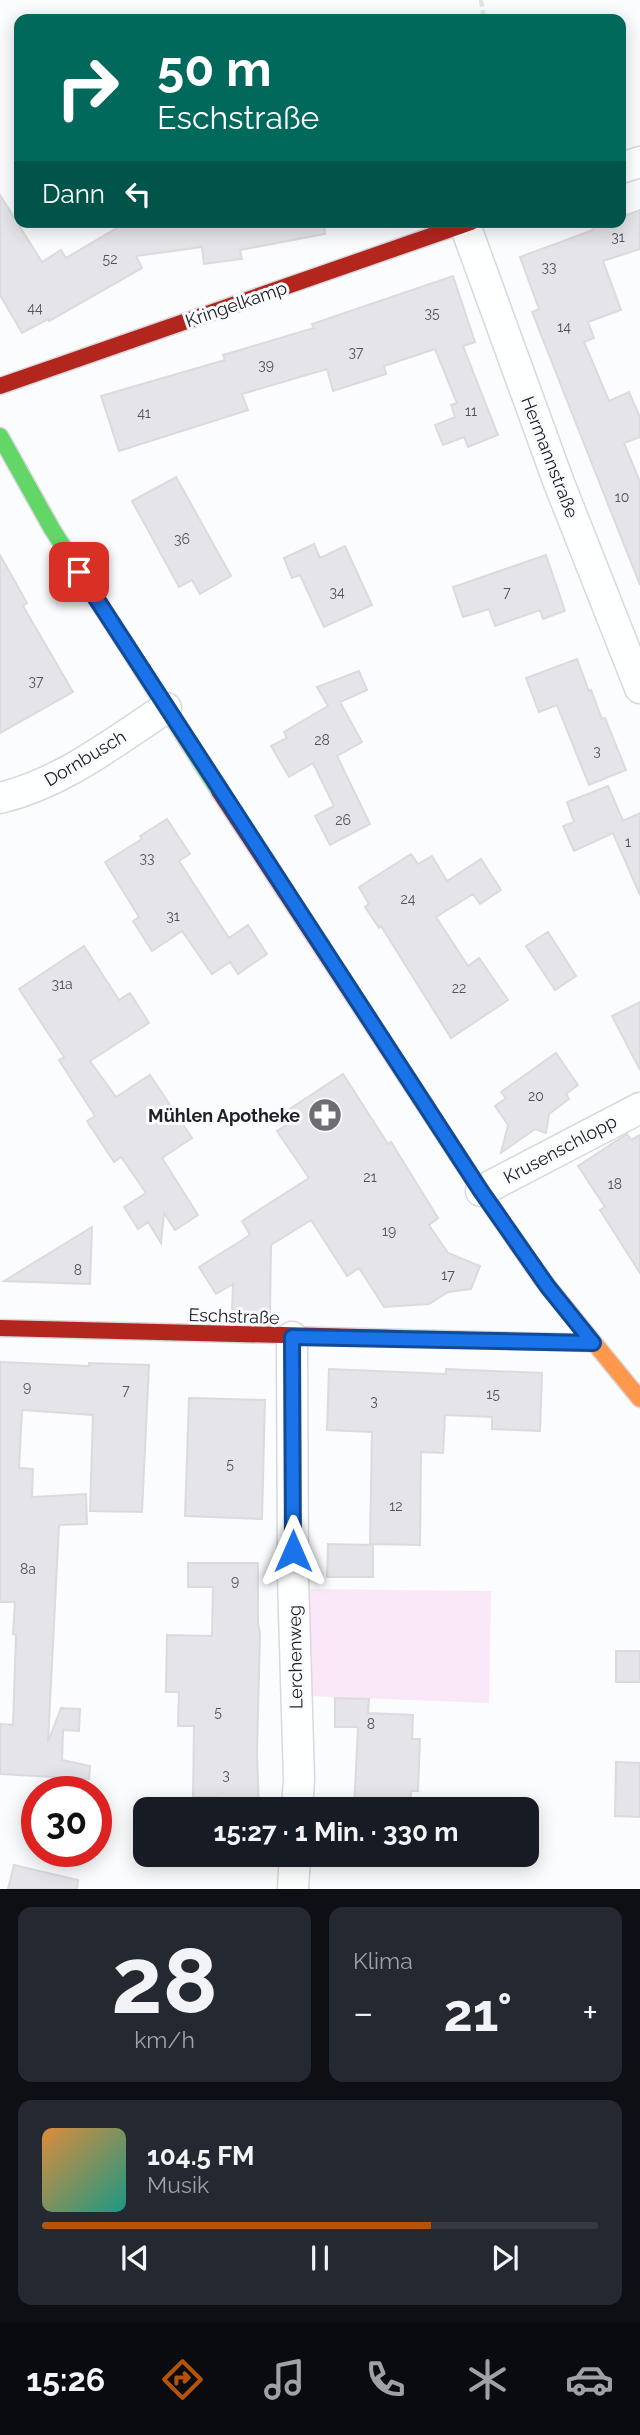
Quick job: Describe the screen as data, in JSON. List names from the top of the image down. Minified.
{"streets":{"main road":["Kringelkamp","Eschstraße"],"street":["Hermannstraße","Dornbusch","Krusenschlopp","Lerchenweg"]},"crossings":[["Eschstraße","Lerchenweg"]],"places":{"pharmacy":["Mühlen Apotheke"]},"house_numbers":["31","52","33","44","35","14","37","39","11","41","10","36","34","7","37","28","3","26","1","33","24","31","31a","22","20","21","18","19","8","17","9","7","15","3","5","12","8a","9","5","8","3"],"page":{"turn":["50 m","Eschstraße"],"then":"Dann","limit":"30","trip":"15:27 · 1 Min. · 330 m","tile":[["28","km/h"],"Klima"],"heat":["−","21°","+"],"song":["104.5 FM","Musik"],"tabs":"15:26"}}
